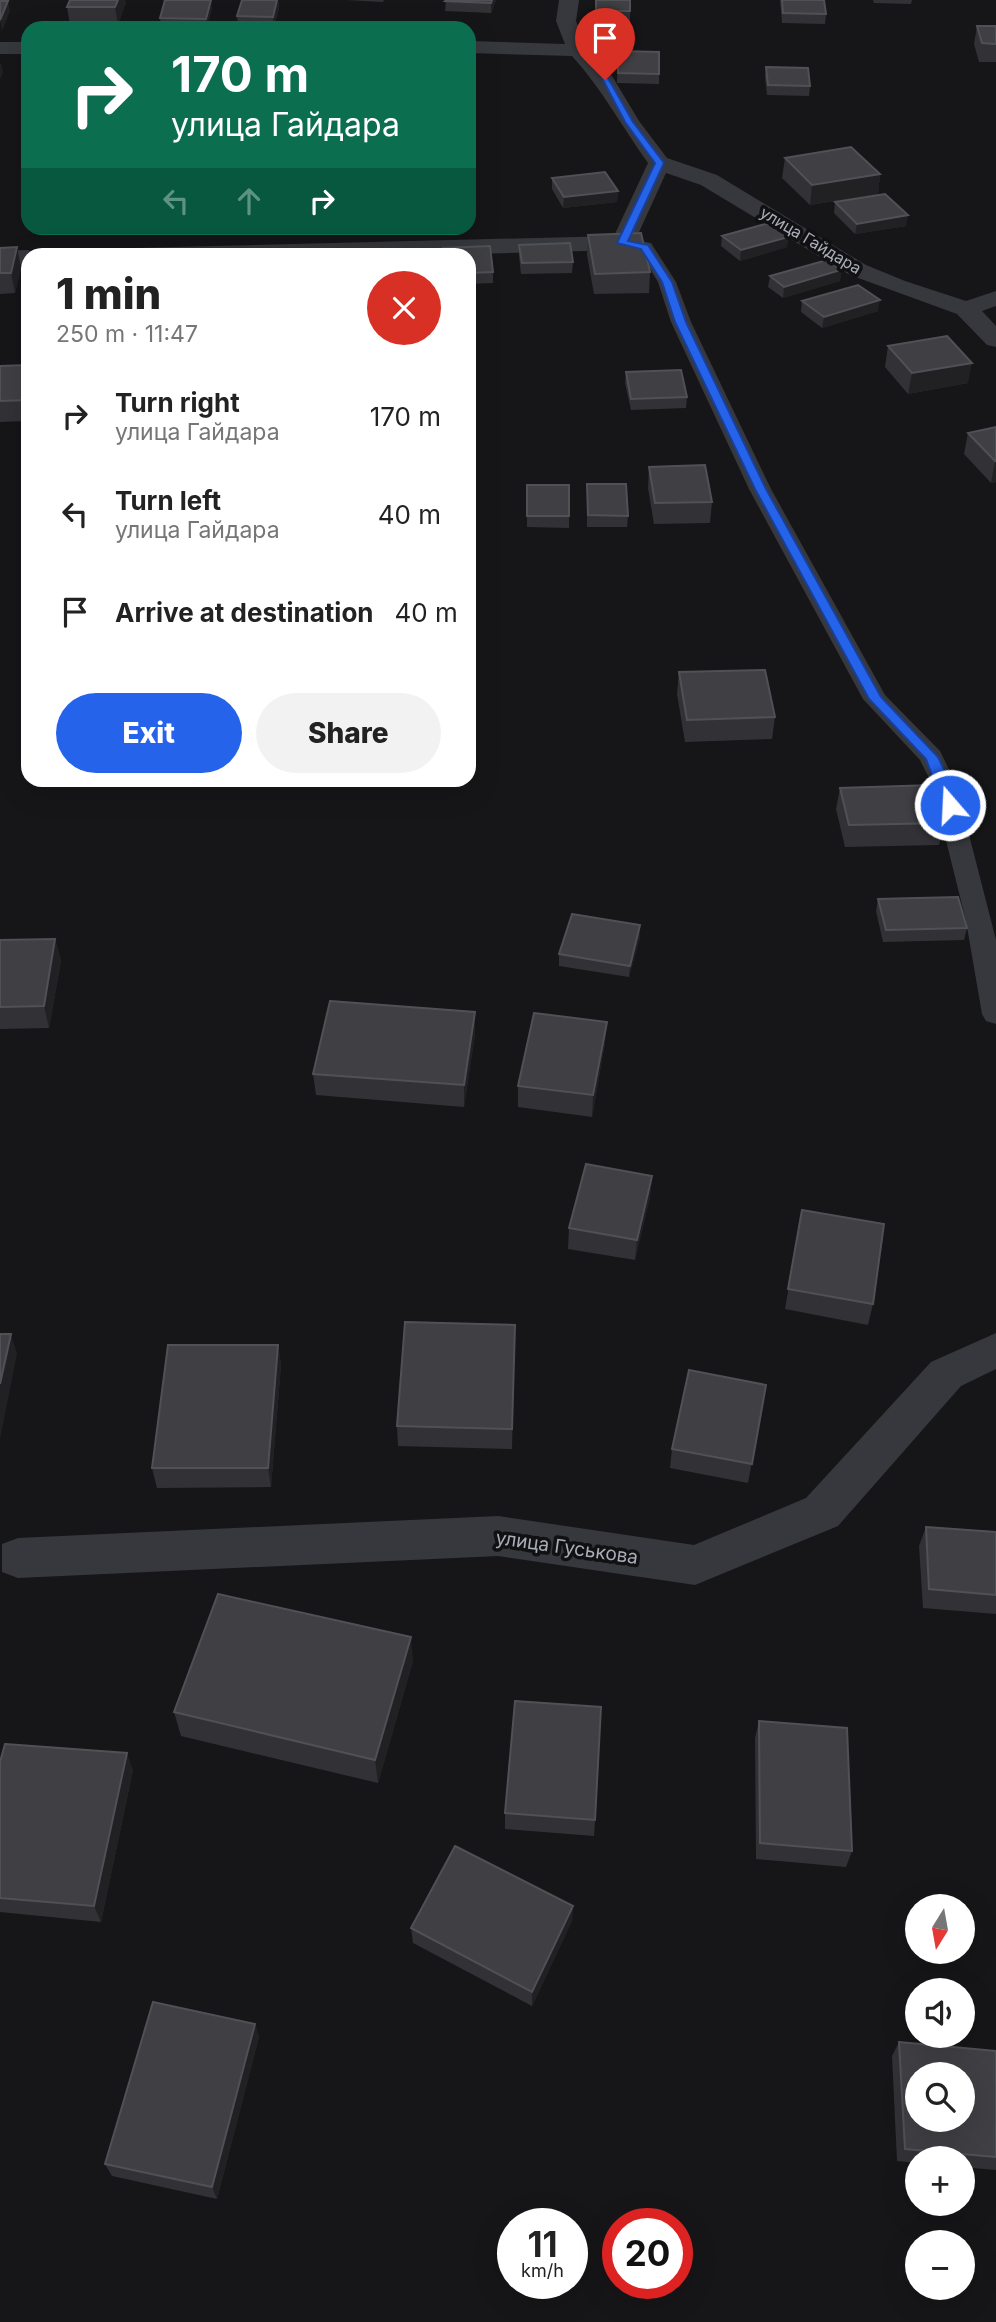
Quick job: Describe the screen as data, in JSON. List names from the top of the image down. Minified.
{"streets":{"street":["улица Гайдара","улица Гуськова"]},"north":"bottom","page":{"turn":["170 m","улица Гайдара"],"heading":["1 min","250 m · 11:47"],"list":[{"name":"Turn right","note":"улица Гайдара","value":"170 m"},{"name":"Turn left","note":"улица Гайдара","value":"40 m"},{"name":"Arrive at destination","value":"40 m"}],"buttons":["Exit","Share"],"map_buttons":["+","−"],"speed":"11 km/h","limit":"20"}}
